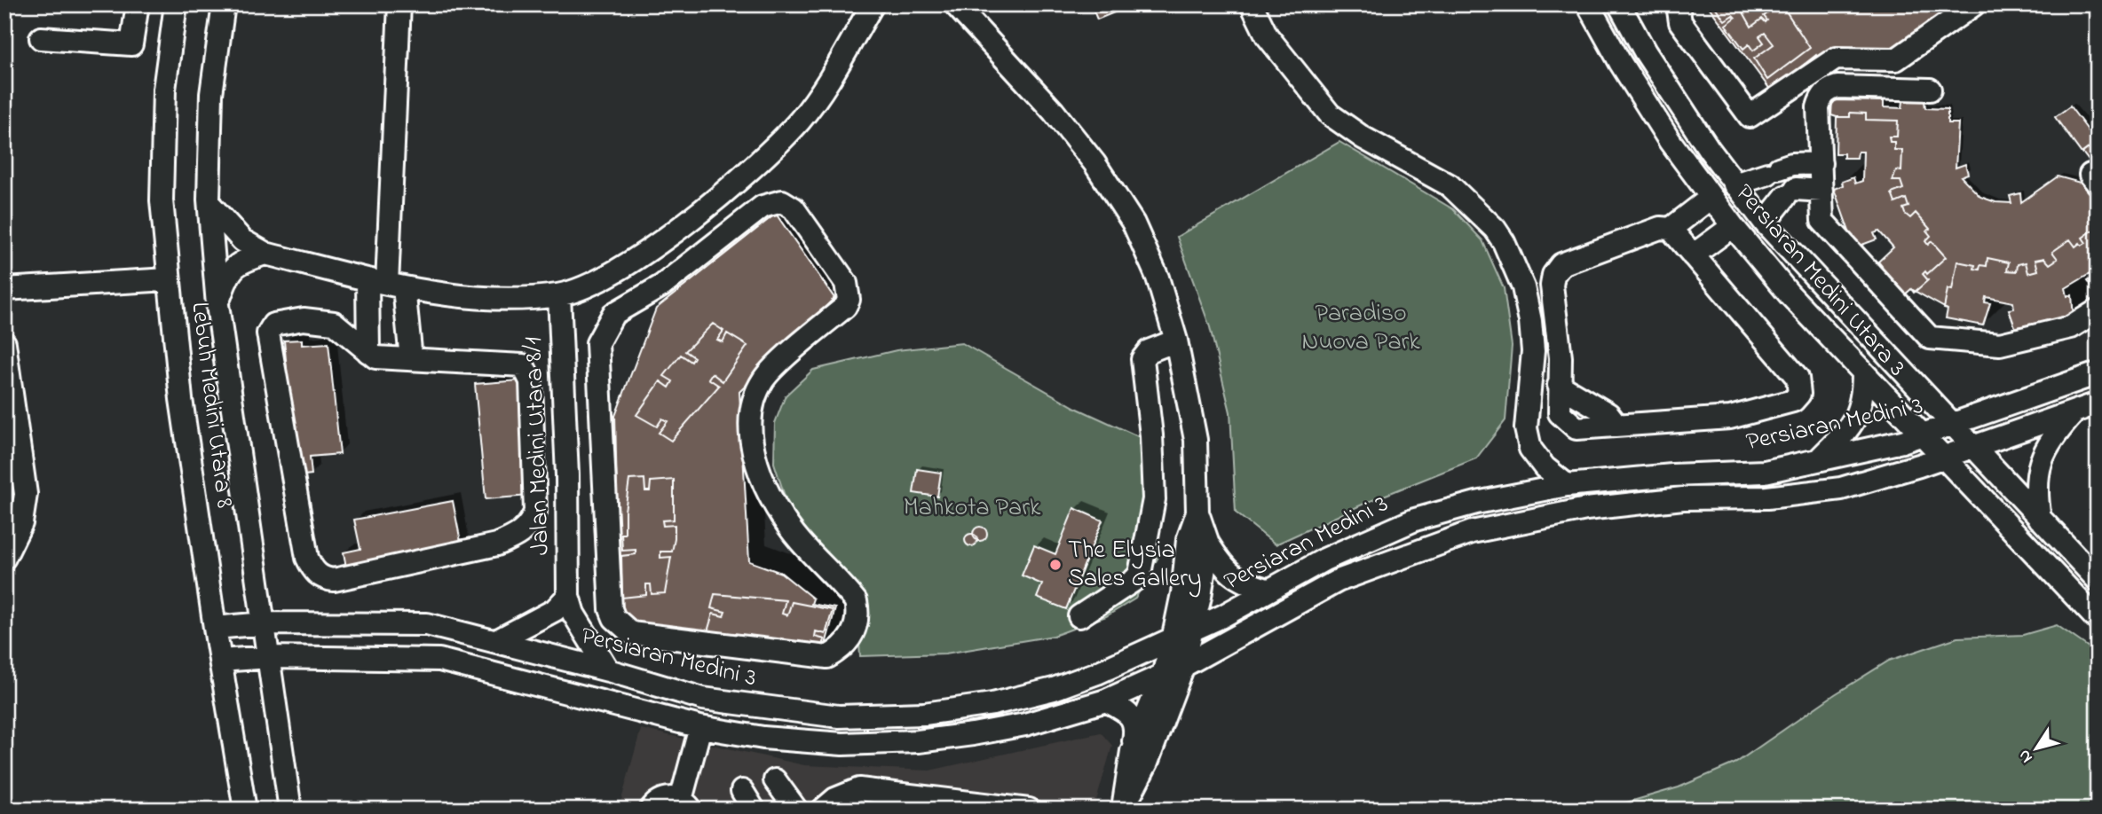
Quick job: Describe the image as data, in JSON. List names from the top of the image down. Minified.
{"streets":{"street":["Persiaran Medini Utara 3","Lebuh Medini Utara 8","Persiaran Medini 3","Jalan Medini Utara 8/1"]},"crossings":[["Persiaran Medini Utara 3","Persiaran Medini 3"],["Lebuh Medini Utara 8","Persiaran Medini 3"],["Persiaran Medini 3","Jalan Medini Utara 8/1"]],"parks":["Paradiso Nuova Park","Mahkota Park"],"places":["The Elysia Sales Gallery"],"north":"bottom left"}
